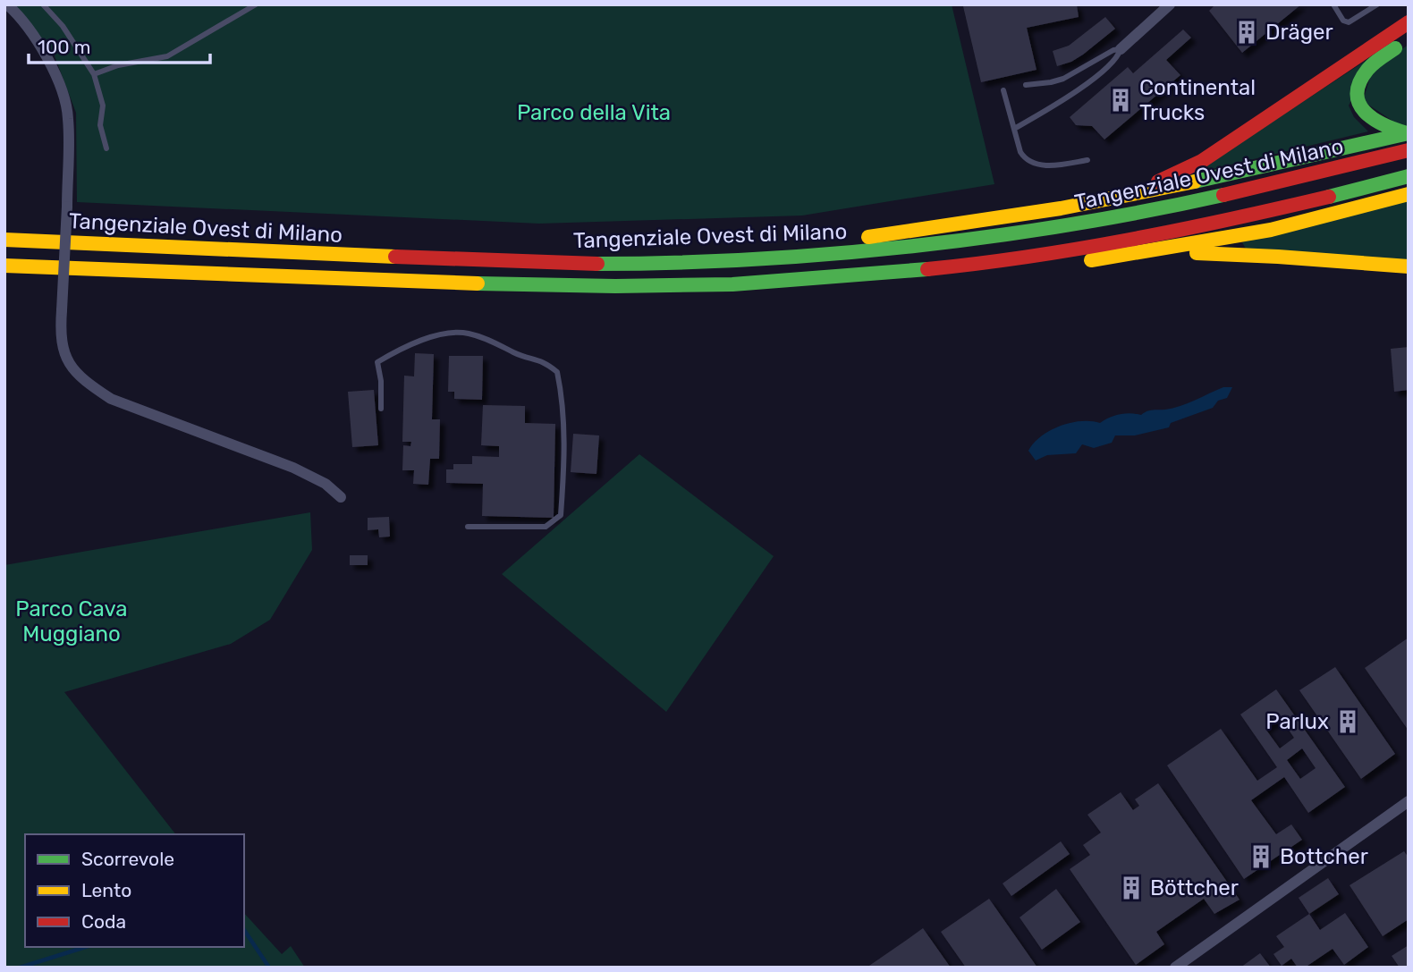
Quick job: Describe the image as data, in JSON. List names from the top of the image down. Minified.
{"streets":{"highway":["Tangenziale Ovest di Milano"]},"parks":["Parco della Vita","Parco Cava Muggiano"],"places":{"building":["Dräger","Continental Trucks","Parlux","Bottcher","Böttcher"]},"legend":["Scorrevole","Lento","Coda"],"scale_bar":"100 m"}
